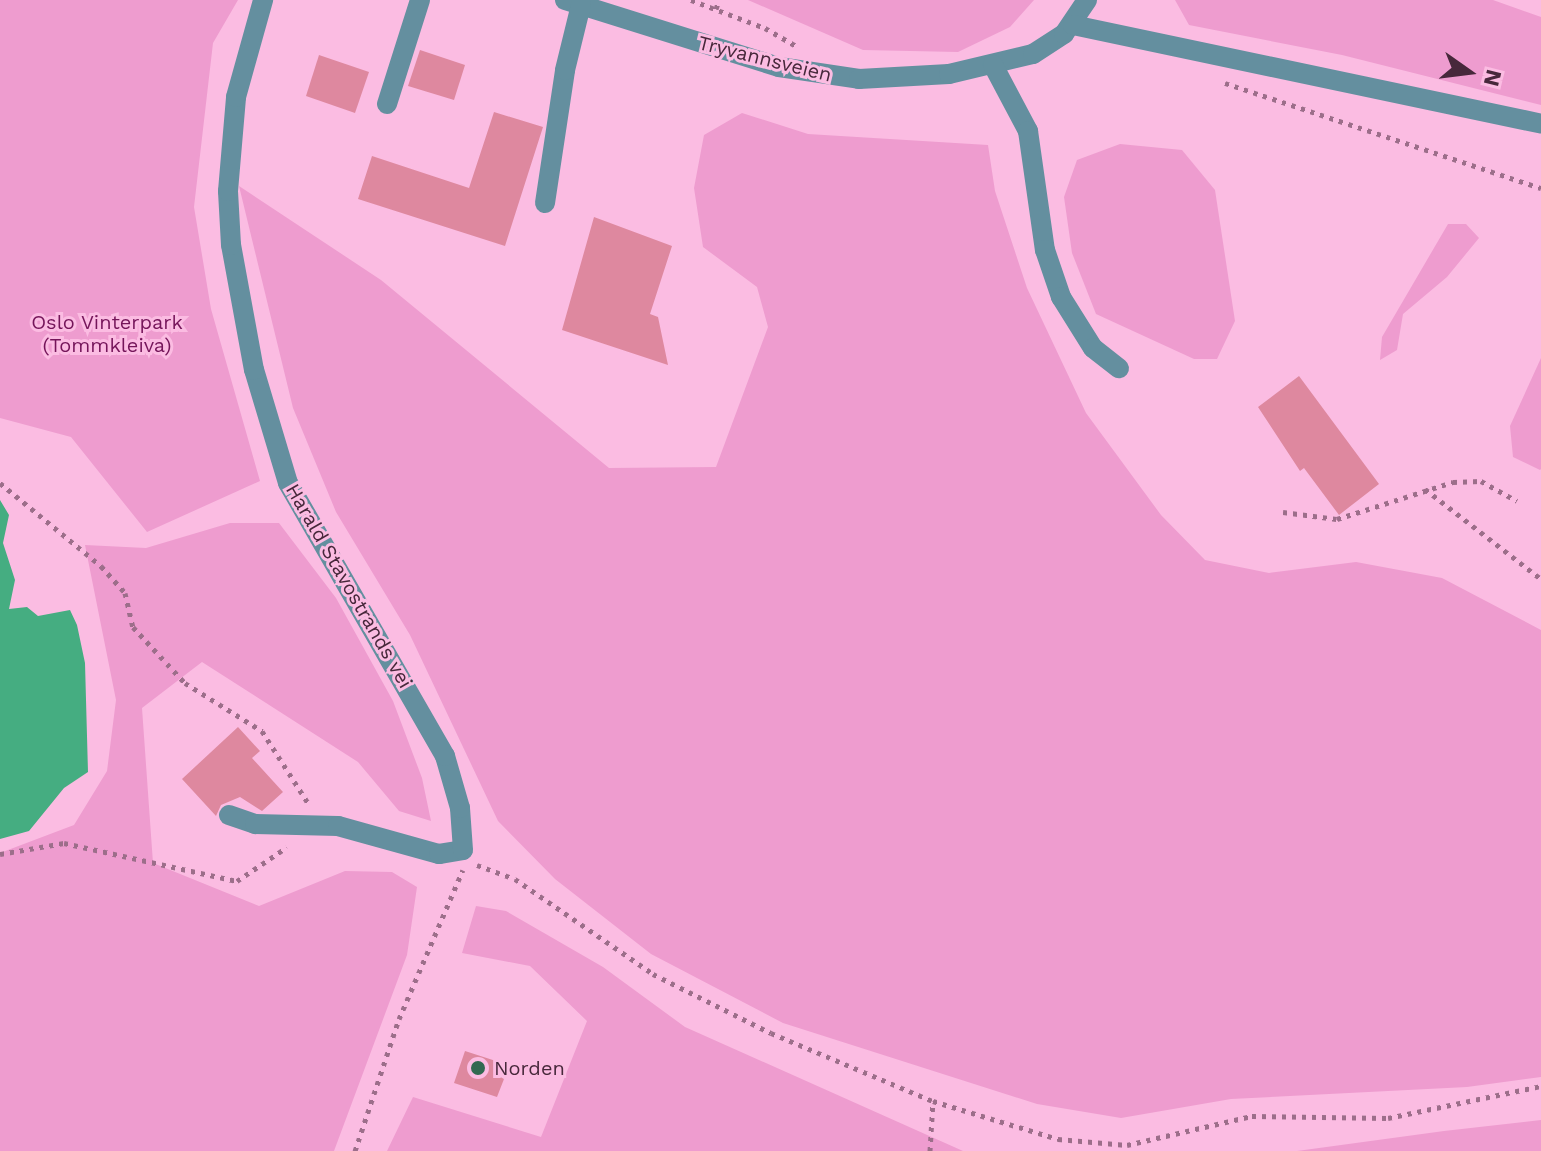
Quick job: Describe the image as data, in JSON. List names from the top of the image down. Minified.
{"streets":{"street":["Tryvannsveien","Harald Stavostrands vei"]},"parks":["Oslo Vinterpark (Tommkleiva)"],"places":["Norden"],"north":"right"}
